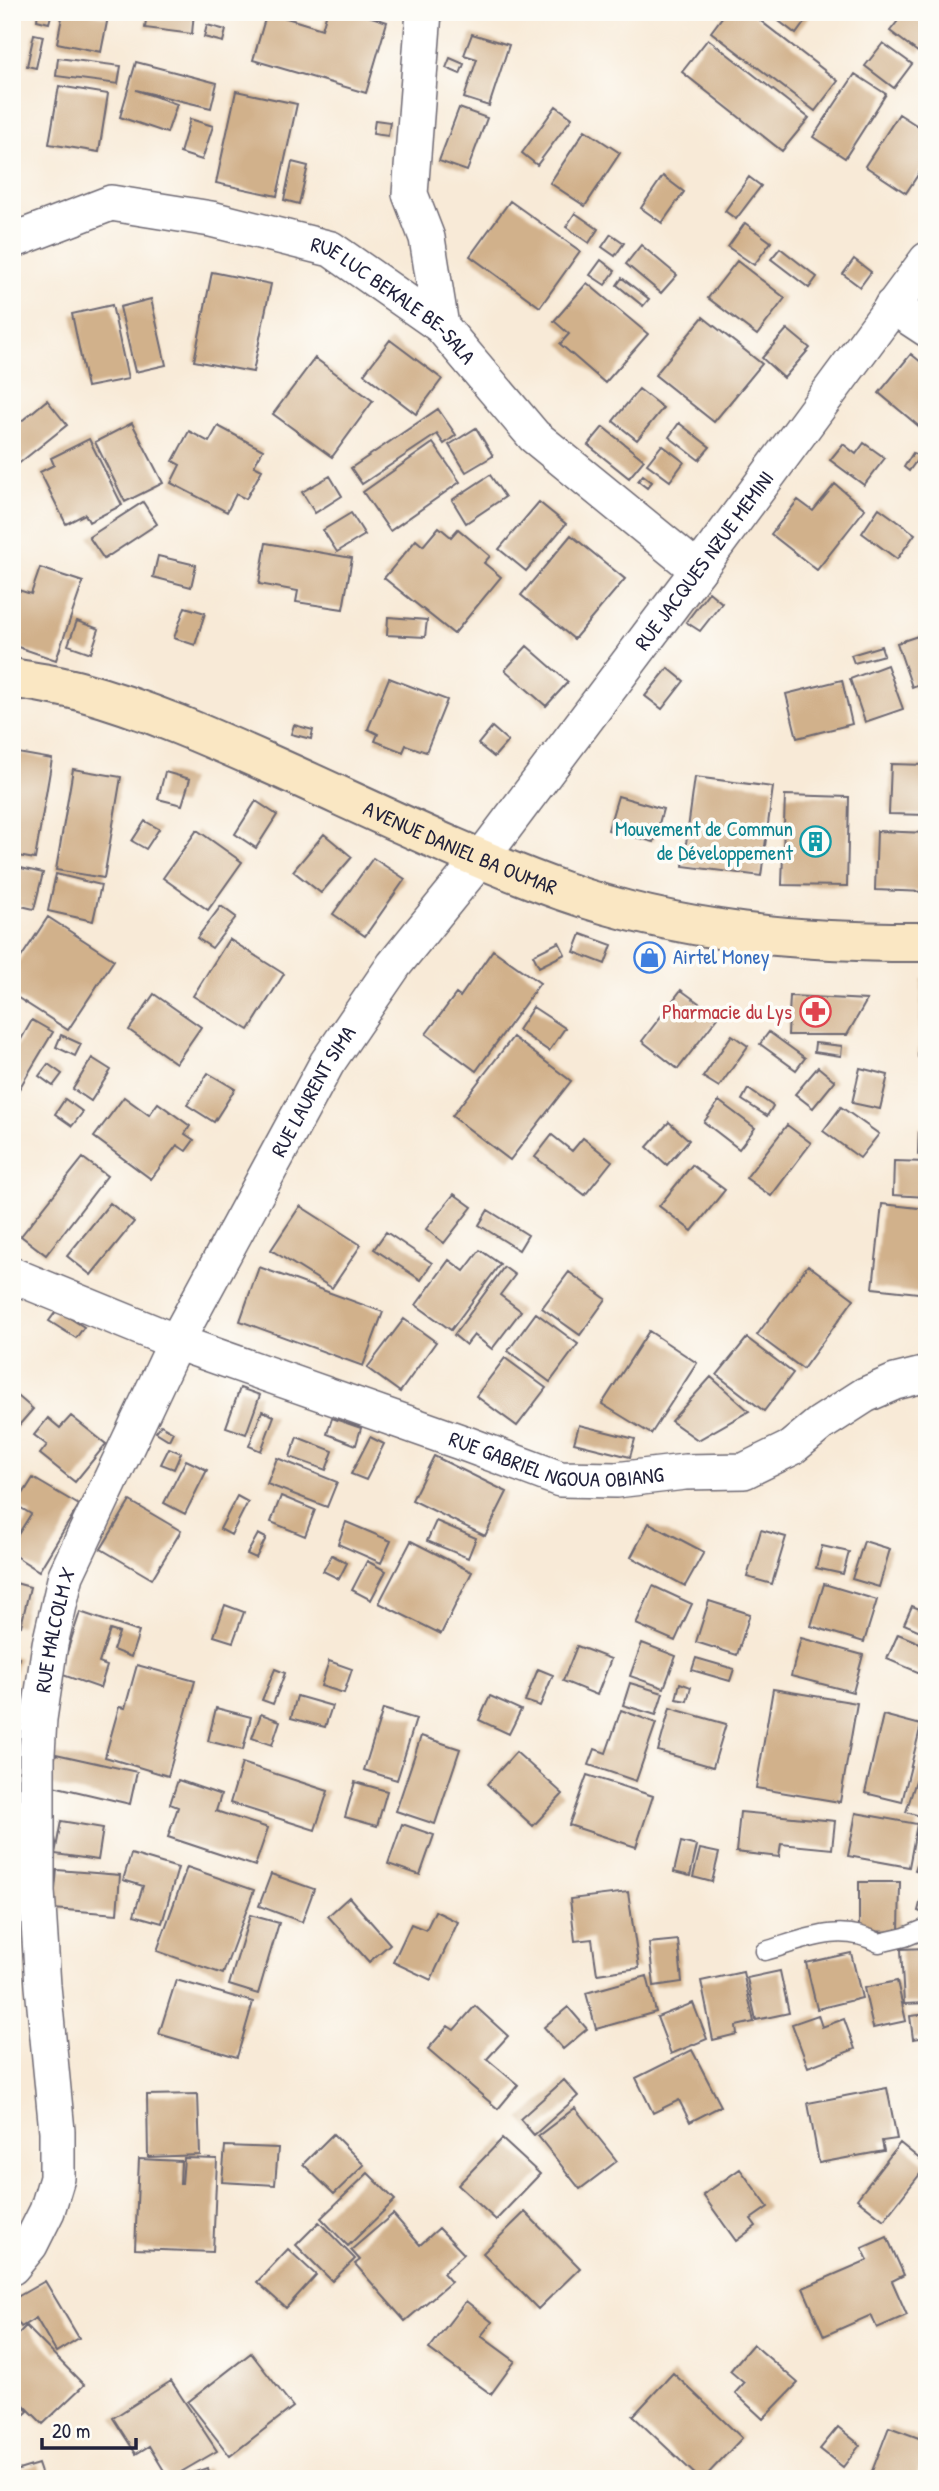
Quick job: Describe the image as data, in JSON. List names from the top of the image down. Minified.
{"streets":{"main road":["AVENUE DANIEL BA OUMAR"],"street":["RUE LUC BEKALE BE-SALA","RUE JACQUES NZUE MEMINI","RUE LAURENT SIMA","RUE GABRIEL NGOUA OBIANG","RUE MALCOLM X"]},"crossings":[["RUE LUC BEKALE BE-SALA","RUE JACQUES NZUE MEMINI"],["RUE JACQUES NZUE MEMINI","AVENUE DANIEL BA OUMAR"],["RUE JACQUES NZUE MEMINI","RUE LAURENT SIMA"],["AVENUE DANIEL BA OUMAR","RUE LAURENT SIMA"],["RUE LAURENT SIMA","RUE GABRIEL NGOUA OBIANG"],["RUE LAURENT SIMA","RUE MALCOLM X"],["RUE GABRIEL NGOUA OBIANG","RUE MALCOLM X"]],"places":{"building":["Mouvement de Commun de Développement"],"shop":["Airtel Money"],"pharmacy":["Pharmacie du Lys"]},"scale_bar":"20 m"}
